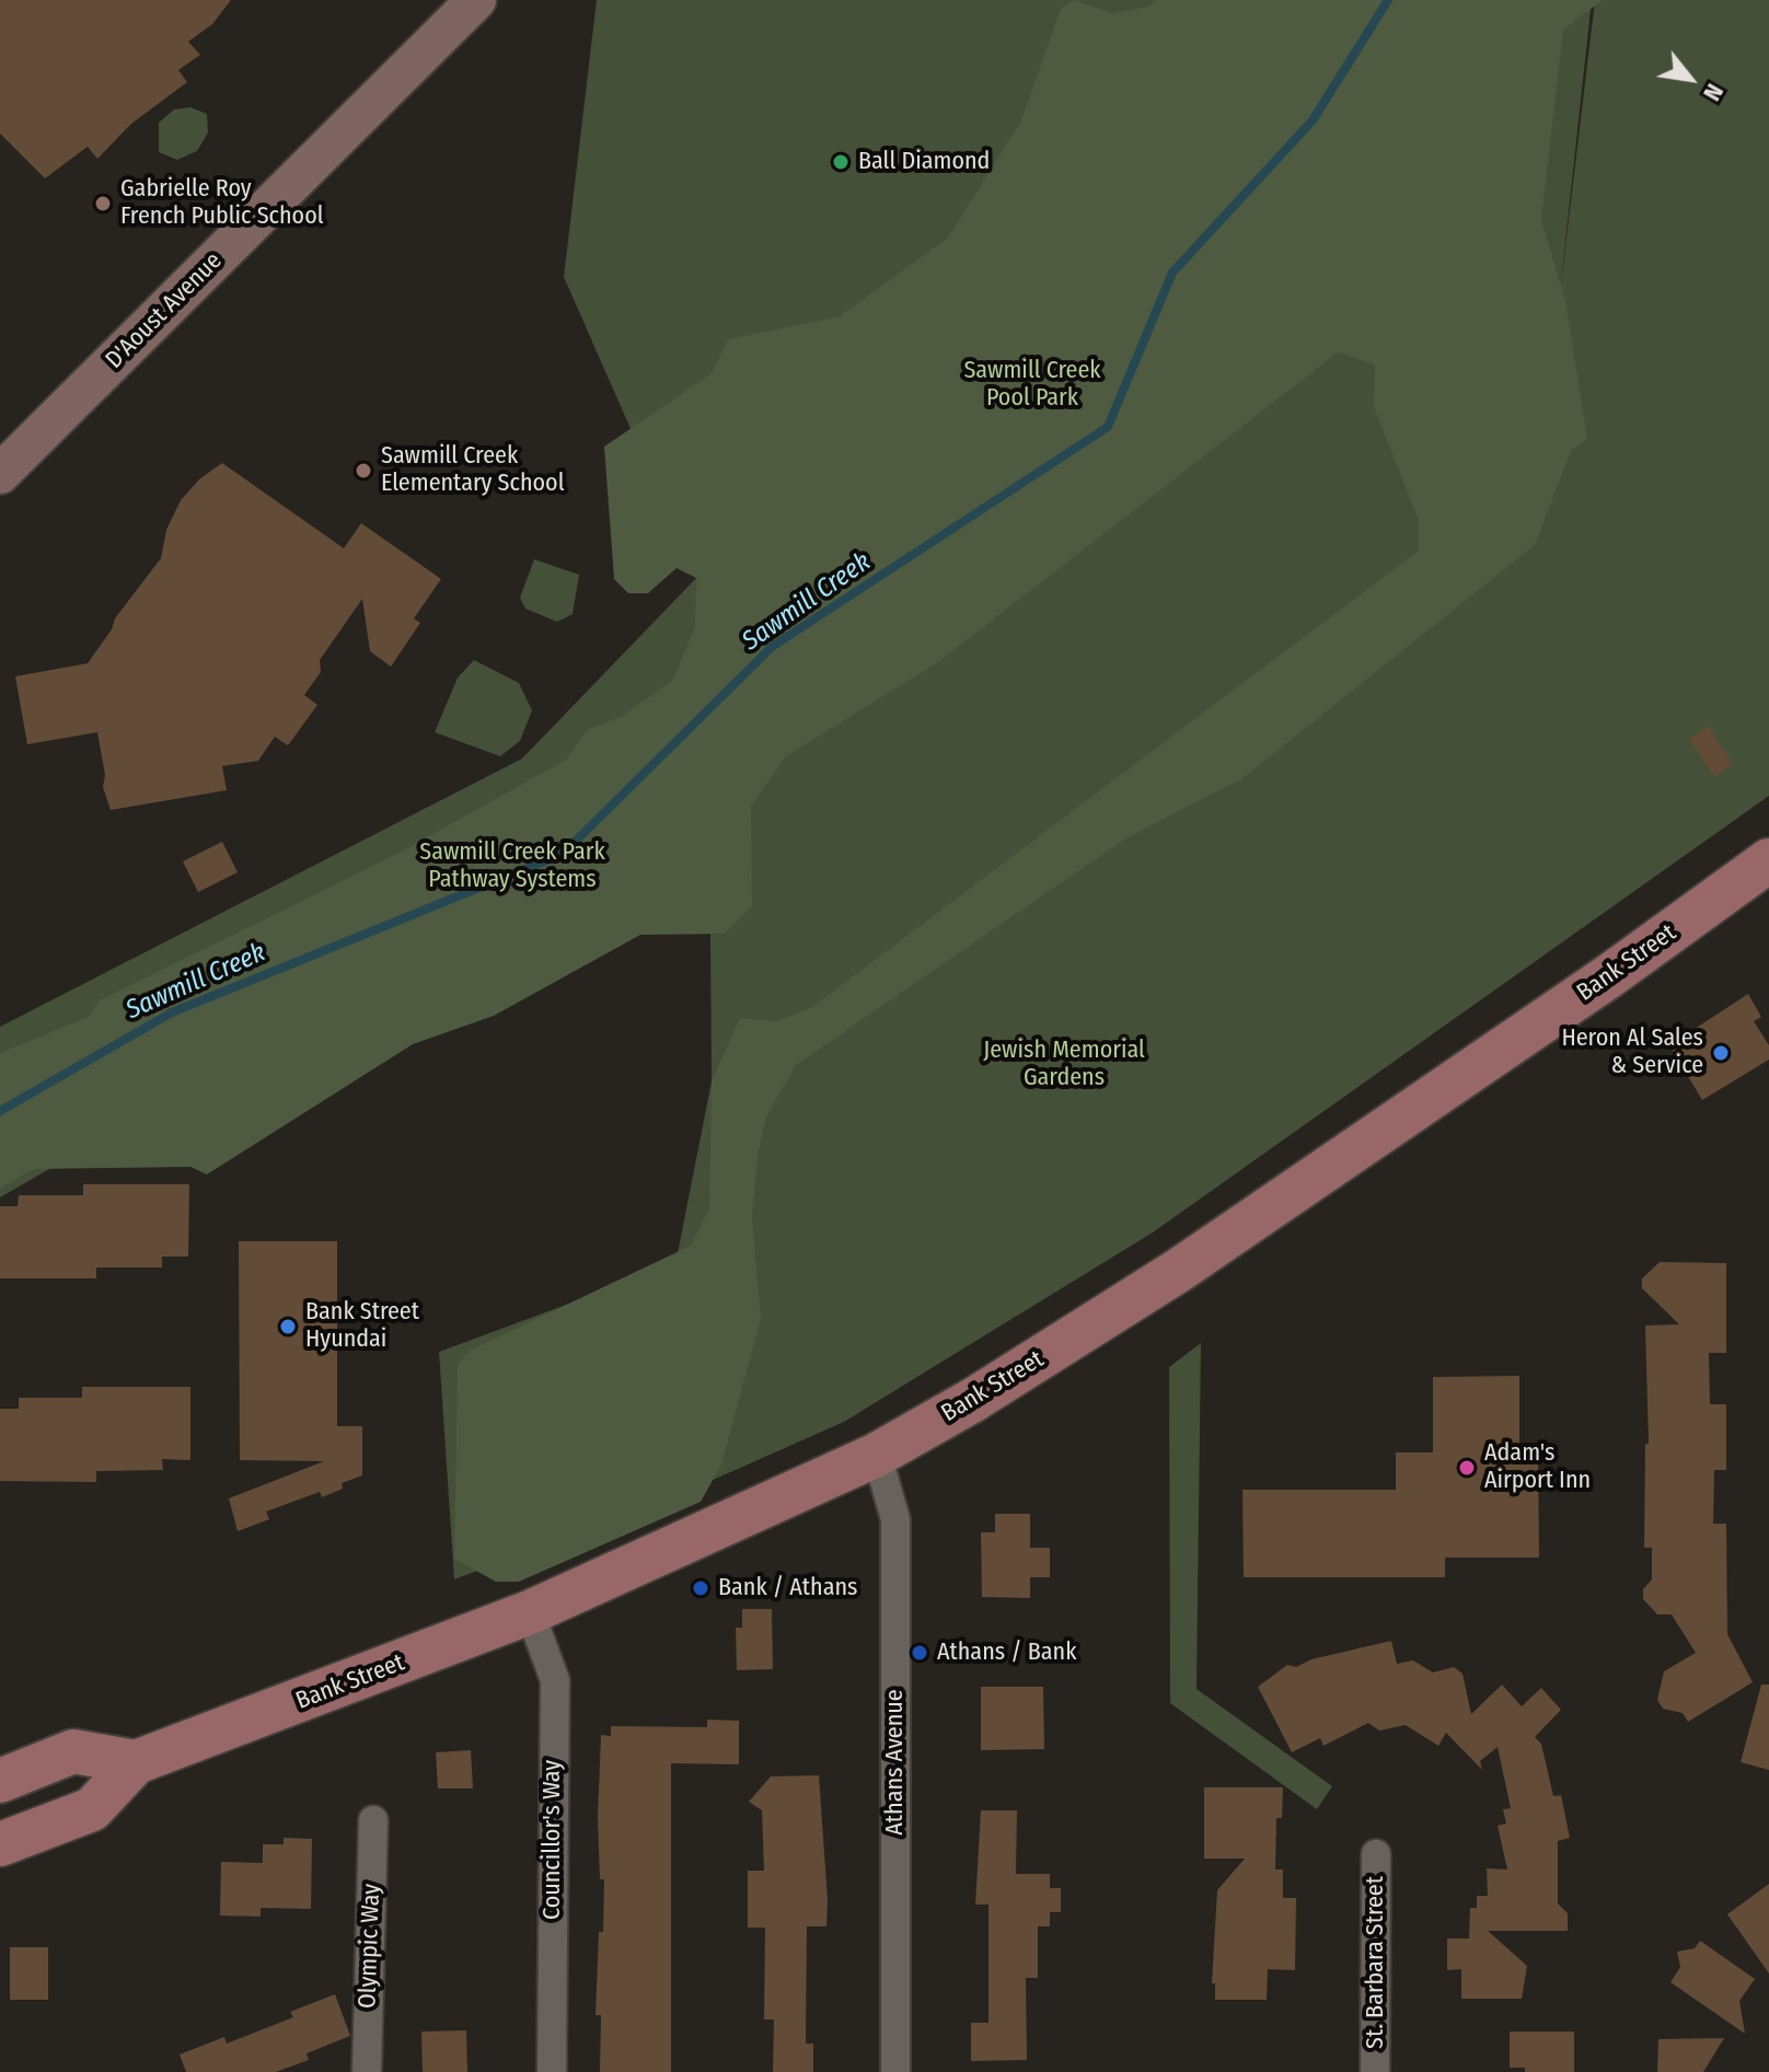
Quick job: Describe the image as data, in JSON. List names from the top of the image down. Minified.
{"streets":{"main road":["Bank Street"],"street":["D'Aoust Avenue","Athans Avenue","Councillor's Way","Olympic Way","St. Barbara Street"]},"crossings":[["Bank Street","Athans Avenue"],["Bank Street","Councillor's Way"]],"water":["Sawmill Creek"],"parks":["Sawmill Creek Pool Park","Sawmill Creek Park Pathway Systems","Jewish Memorial Gardens"],"places":["Ball Diamond","Gabrielle Roy French Public School","Sawmill Creek Elementary School","Heron Al Sales & Service","Bank Street Hyundai","Adam's Airport Inn","Bank / Athans","Athans / Bank"],"north":"bottom right"}
